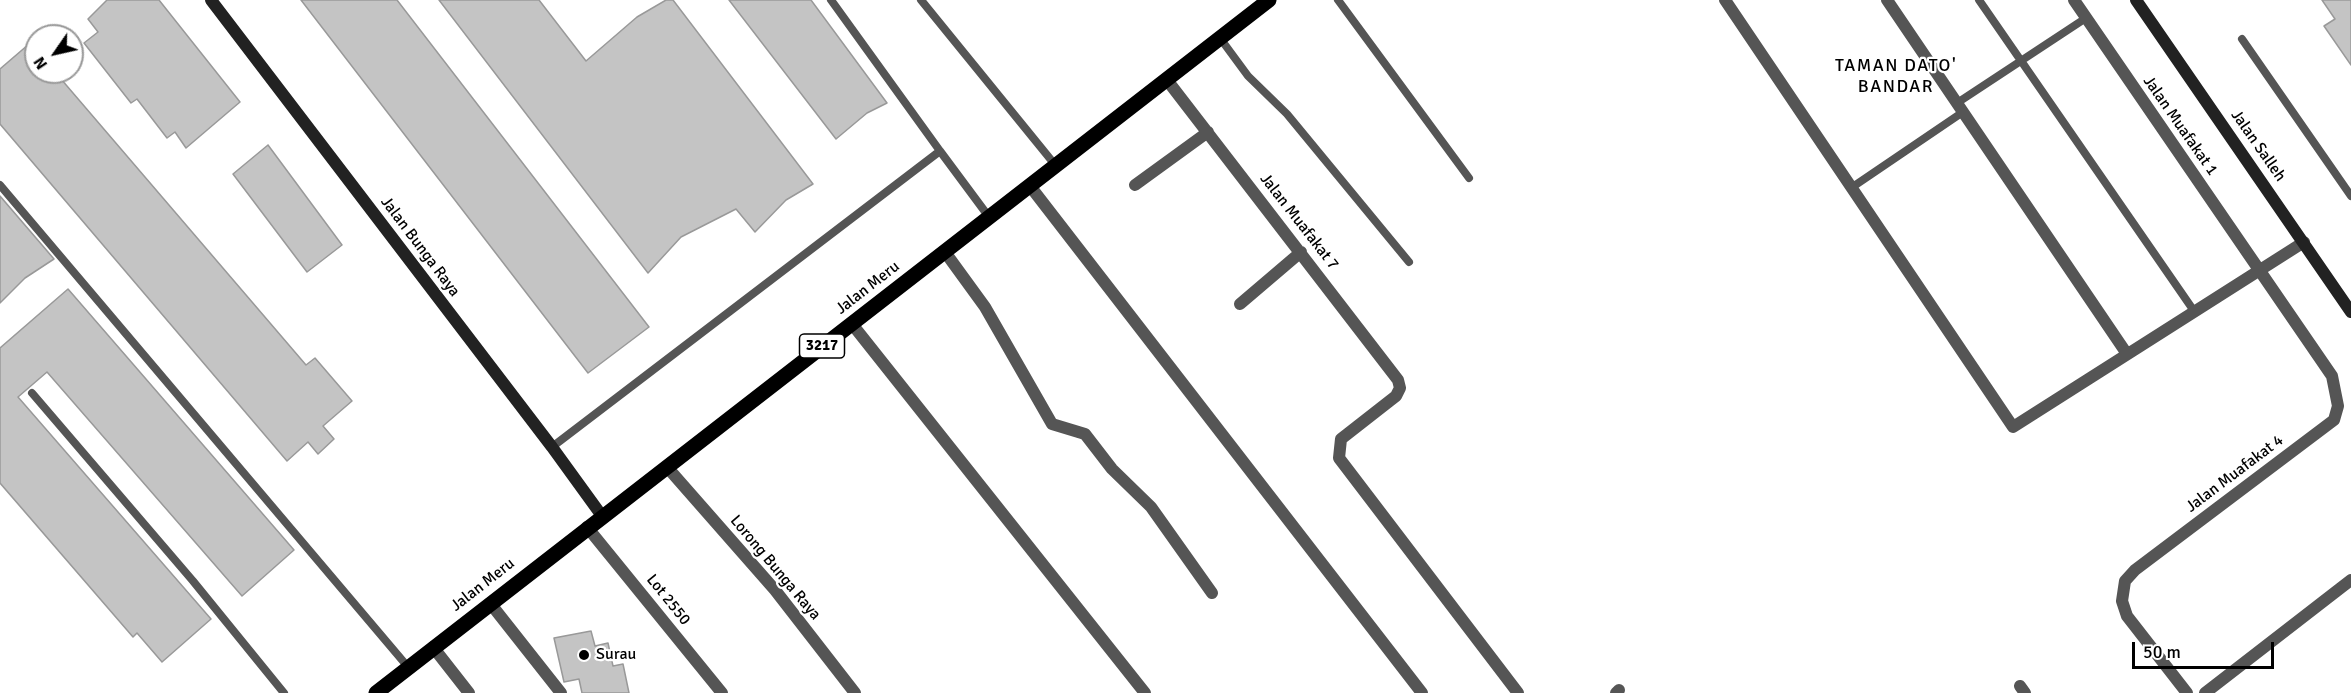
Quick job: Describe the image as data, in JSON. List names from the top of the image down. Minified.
{"streets":{"main road":["Jalan Meru","3217"],"street":["Jalan Muafakat 1","Jalan Salleh","Jalan Muafakat 7","Jalan Bunga Raya","Jalan Muafakat 4","Lorong Bunga Raya","Lot 2550"]},"crossings":[["Jalan Muafakat 1","Jalan Muafakat 4"],["Jalan Muafakat 7","Jalan Meru"],["Jalan Bunga Raya","Jalan Meru"],["Jalan Meru","Lorong Bunga Raya"],["Jalan Meru","Lot 2550"]],"districts":["TAMAN DATO' BANDAR"],"places":["Surau"],"scale_bar":"50 m","north":"bottom left"}
